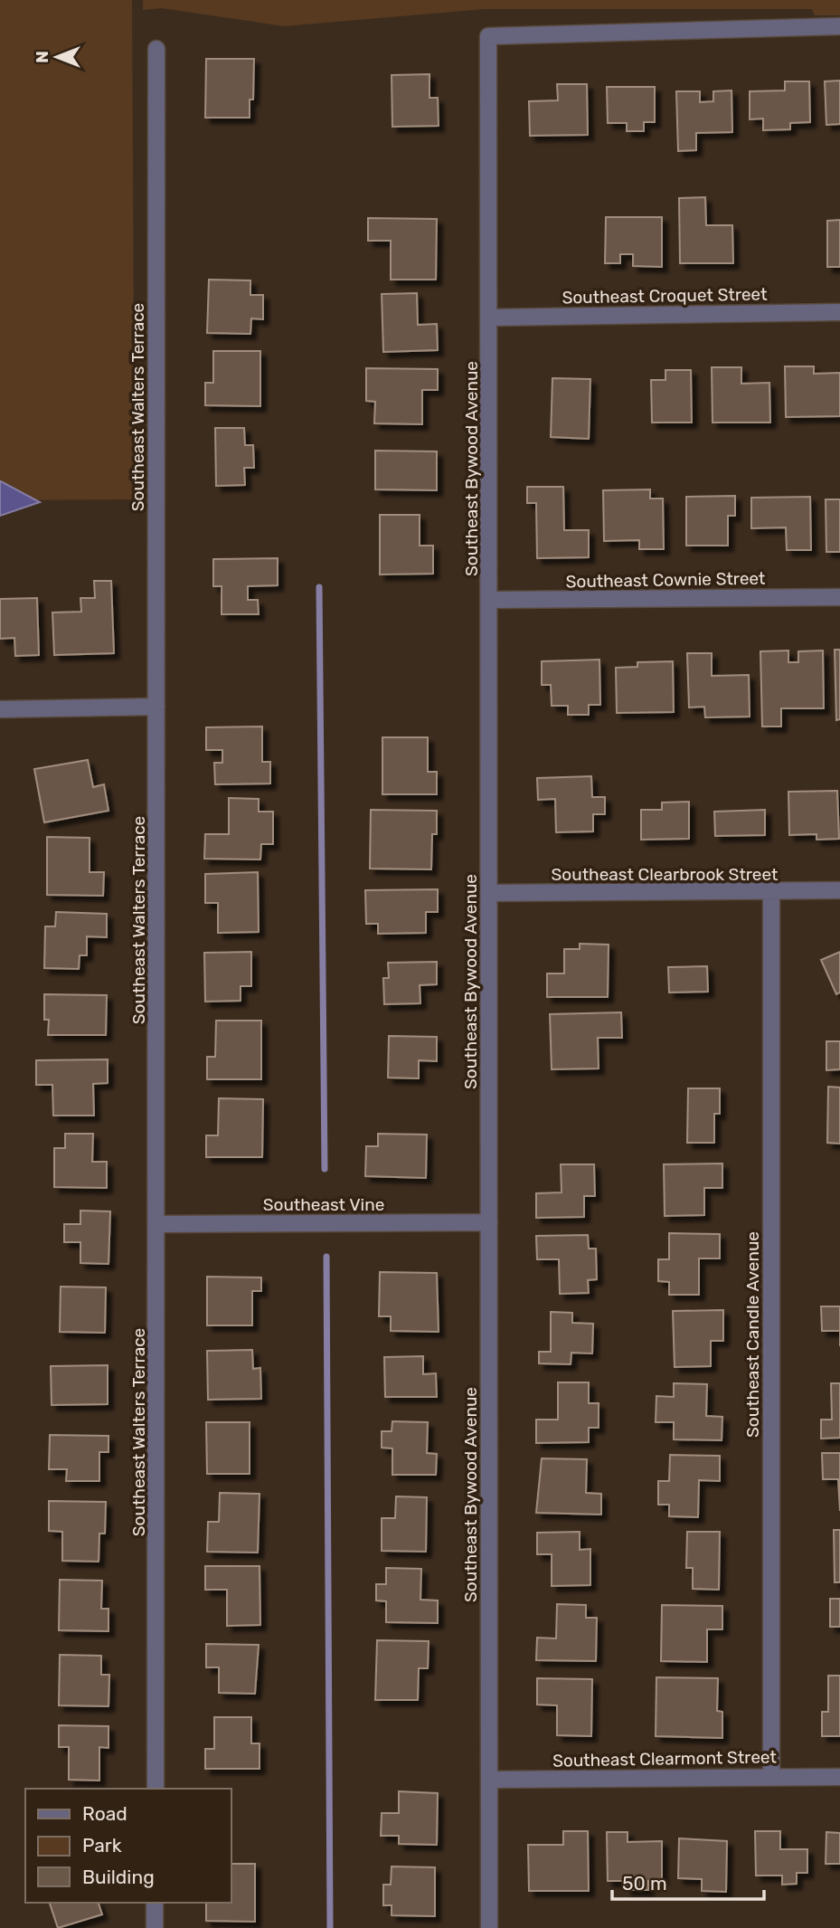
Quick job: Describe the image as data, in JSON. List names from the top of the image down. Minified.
{"streets":{"street":["Southeast Croquet Street","Southeast Walters Terrace","Southeast Bywood Avenue","Southeast Cownie Street","Southeast Clearbrook Street","Southeast Vine","Southeast Candle Avenue","Southeast Clearmont Street"]},"crossings":[["Southeast Croquet Street","Southeast Bywood Avenue"],["Southeast Walters Terrace","Southeast Vine"],["Southeast Bywood Avenue","Southeast Cownie Street"],["Southeast Bywood Avenue","Southeast Clearbrook Street"],["Southeast Bywood Avenue","Southeast Vine"],["Southeast Bywood Avenue","Southeast Clearmont Street"],["Southeast Clearbrook Street","Southeast Candle Avenue"],["Southeast Candle Avenue","Southeast Clearmont Street"]],"legend":["Road","Park","Building"],"scale_bar":"50 m","north":"left"}
